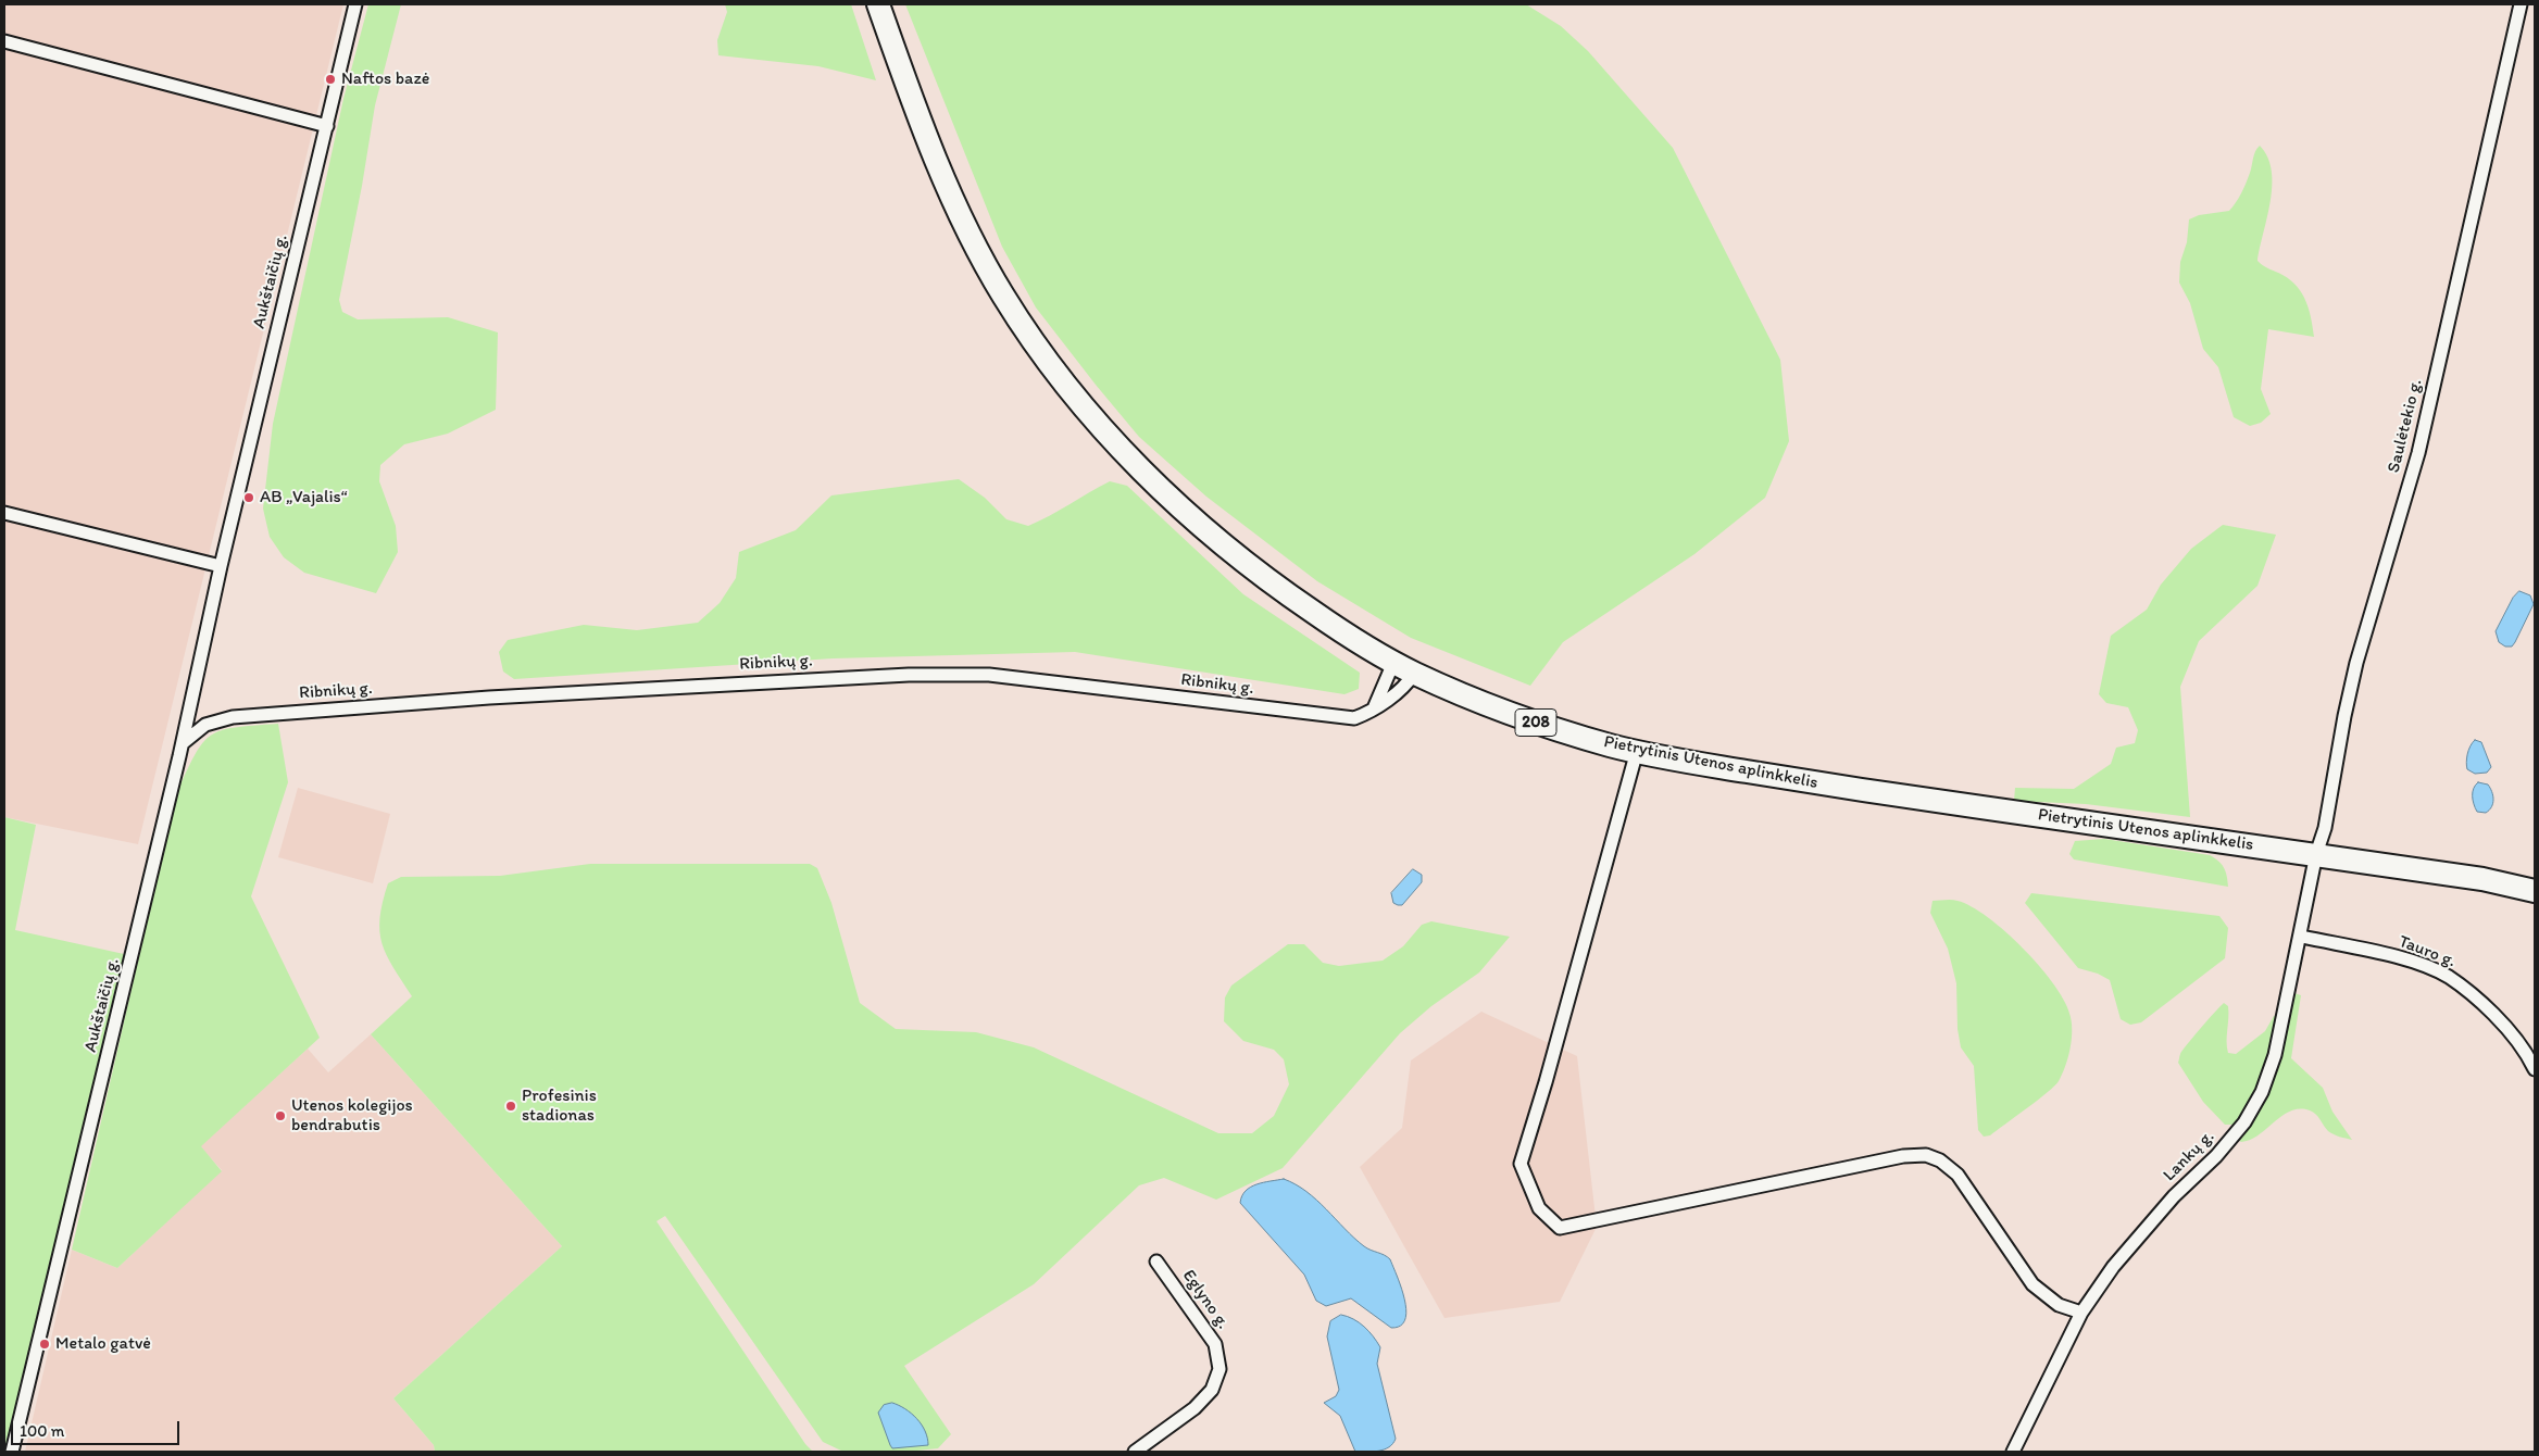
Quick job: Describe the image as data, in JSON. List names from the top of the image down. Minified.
{"streets":{"highway":["208","Pietrytinis Utenos aplinkkelis"],"street":["Aukštaičių g.","Saulėtekio g.","Ribnikų g.","Tauro g.","Lankų g.","Eglyno g."]},"crossings":[["Aukštaičių g.","Ribnikų g."],["Saulėtekio g.","Pietrytinis Utenos aplinkkelis"],["Saulėtekio g.","Lankų g."],["Ribnikų g.","Pietrytinis Utenos aplinkkelis"],["Pietrytinis Utenos aplinkkelis","Lankų g."],["Tauro g.","Lankų g."]],"places":["Naftos bazė","AB „Vajalis“","Profesinis stadionas","Utenos kolegijos bendrabutis","Metalo gatvė"],"scale_bar":"100 m"}
